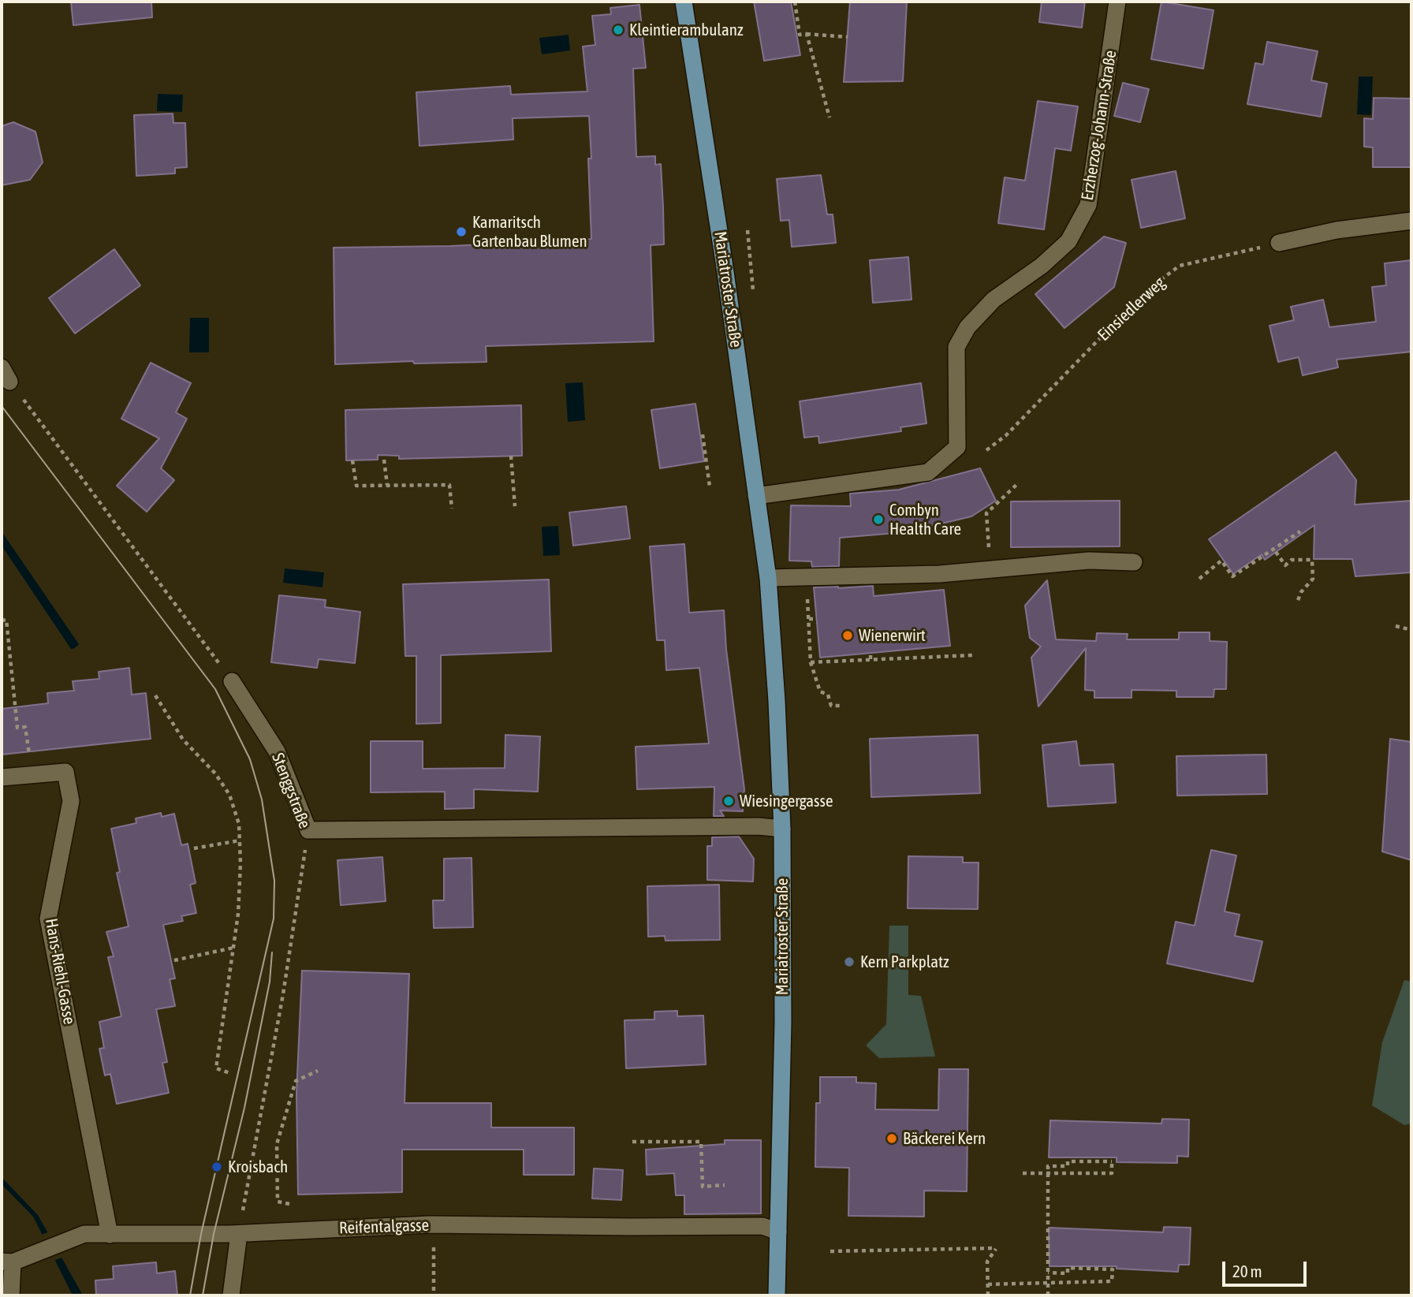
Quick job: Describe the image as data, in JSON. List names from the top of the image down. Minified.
{"streets":{"main road":["Mariatroster Straße"],"street":["Erzherzog-Johann-Straße","Stenggstraße","Hans-Riehl-Gasse","Reifentalgasse"],"path":["Einsiedlerweg"]},"crossings":[["Erzherzog-Johann-Straße","Mariatroster Straße"],["Mariatroster Straße","Reifentalgasse"],["Stenggstraße","Reifentalgasse"],["Hans-Riehl-Gasse","Reifentalgasse"]],"places":["Kleintierambulanz","Kamaritsch Gartenbau Blumen","Combyn Health Care","Wienerwirt","Wiesingergasse","Kern Parkplatz","Bäckerei Kern","Kroisbach"],"scale_bar":"20 m"}
